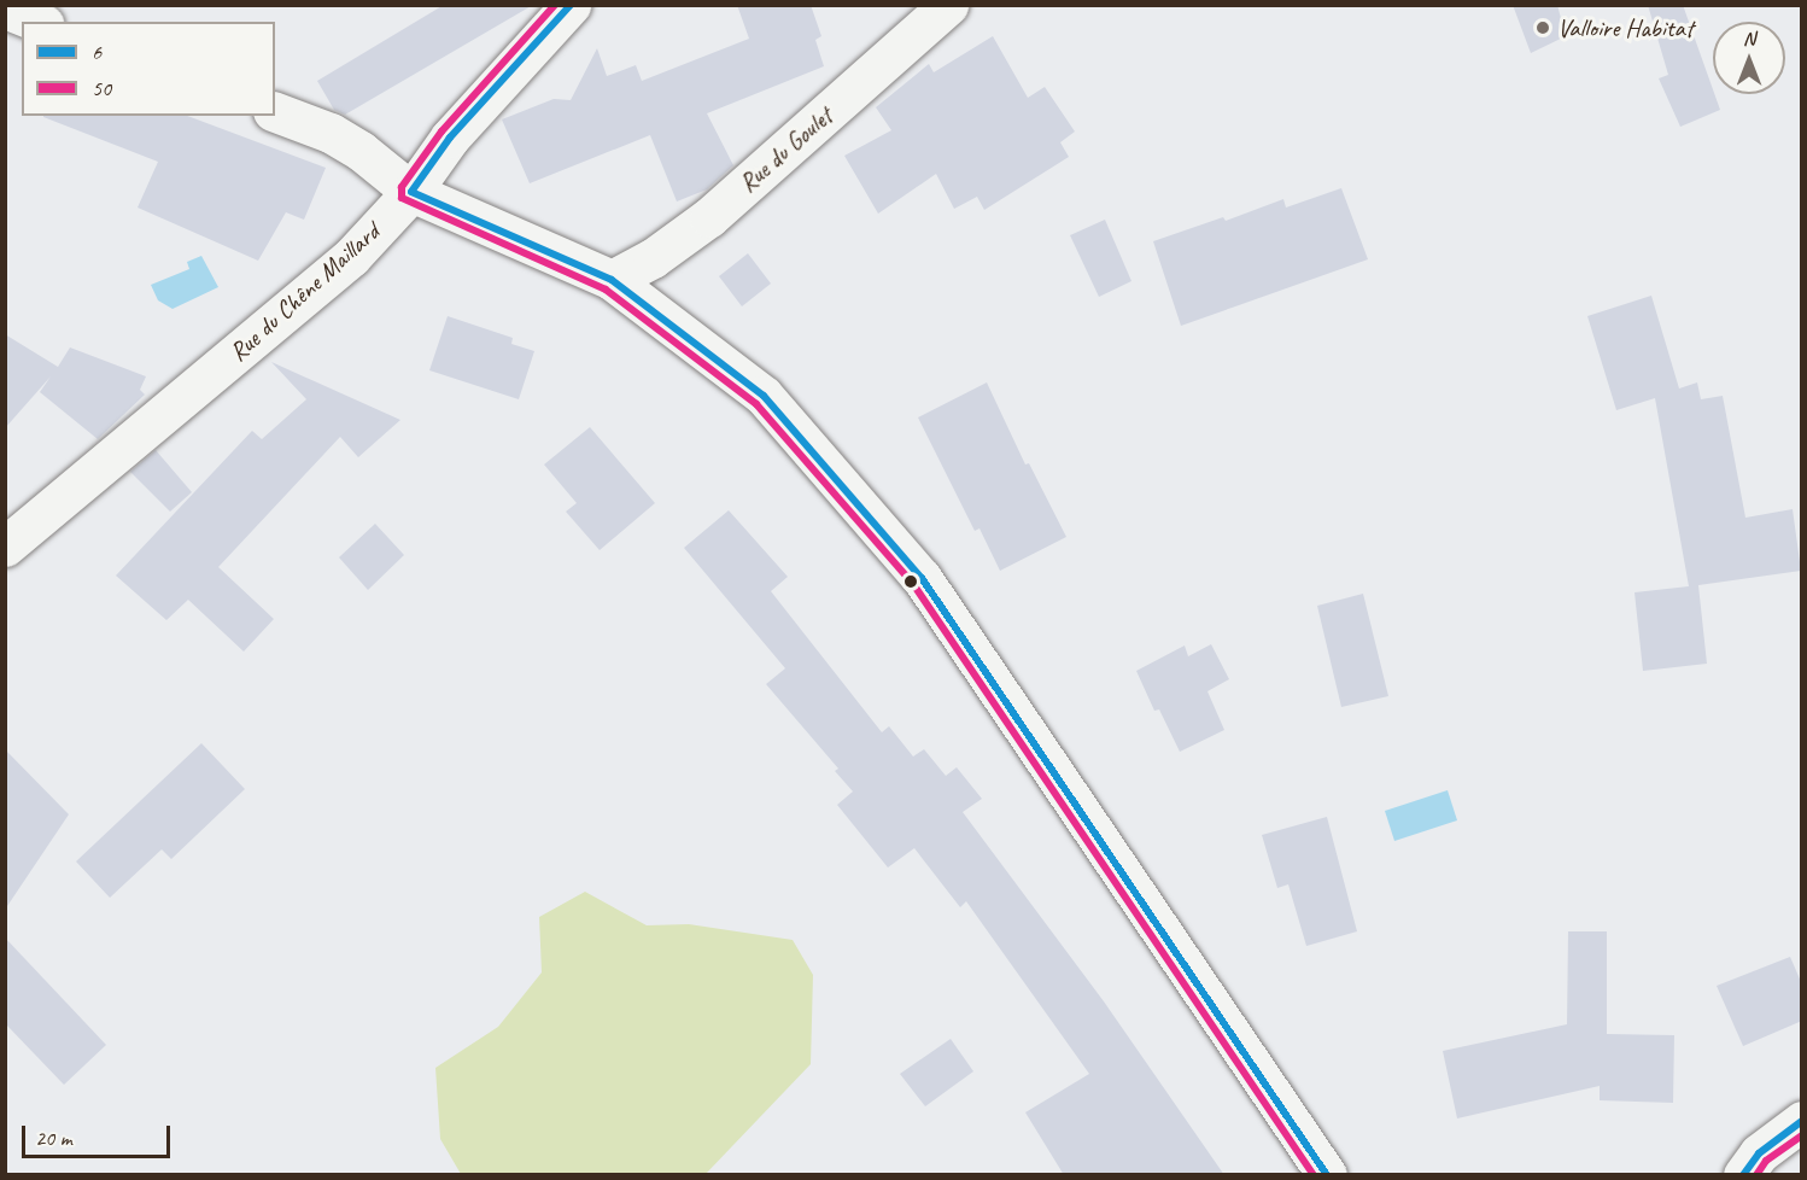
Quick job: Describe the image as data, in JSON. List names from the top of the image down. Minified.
{"streets":{"street":["Rue du Goulet","Rue du Chêne Maillard"]},"places":["Valloire Habitat"],"lines":["transit line 6","transit line 50"],"legend":["6","50"],"scale_bar":"20 m","north":"top"}
